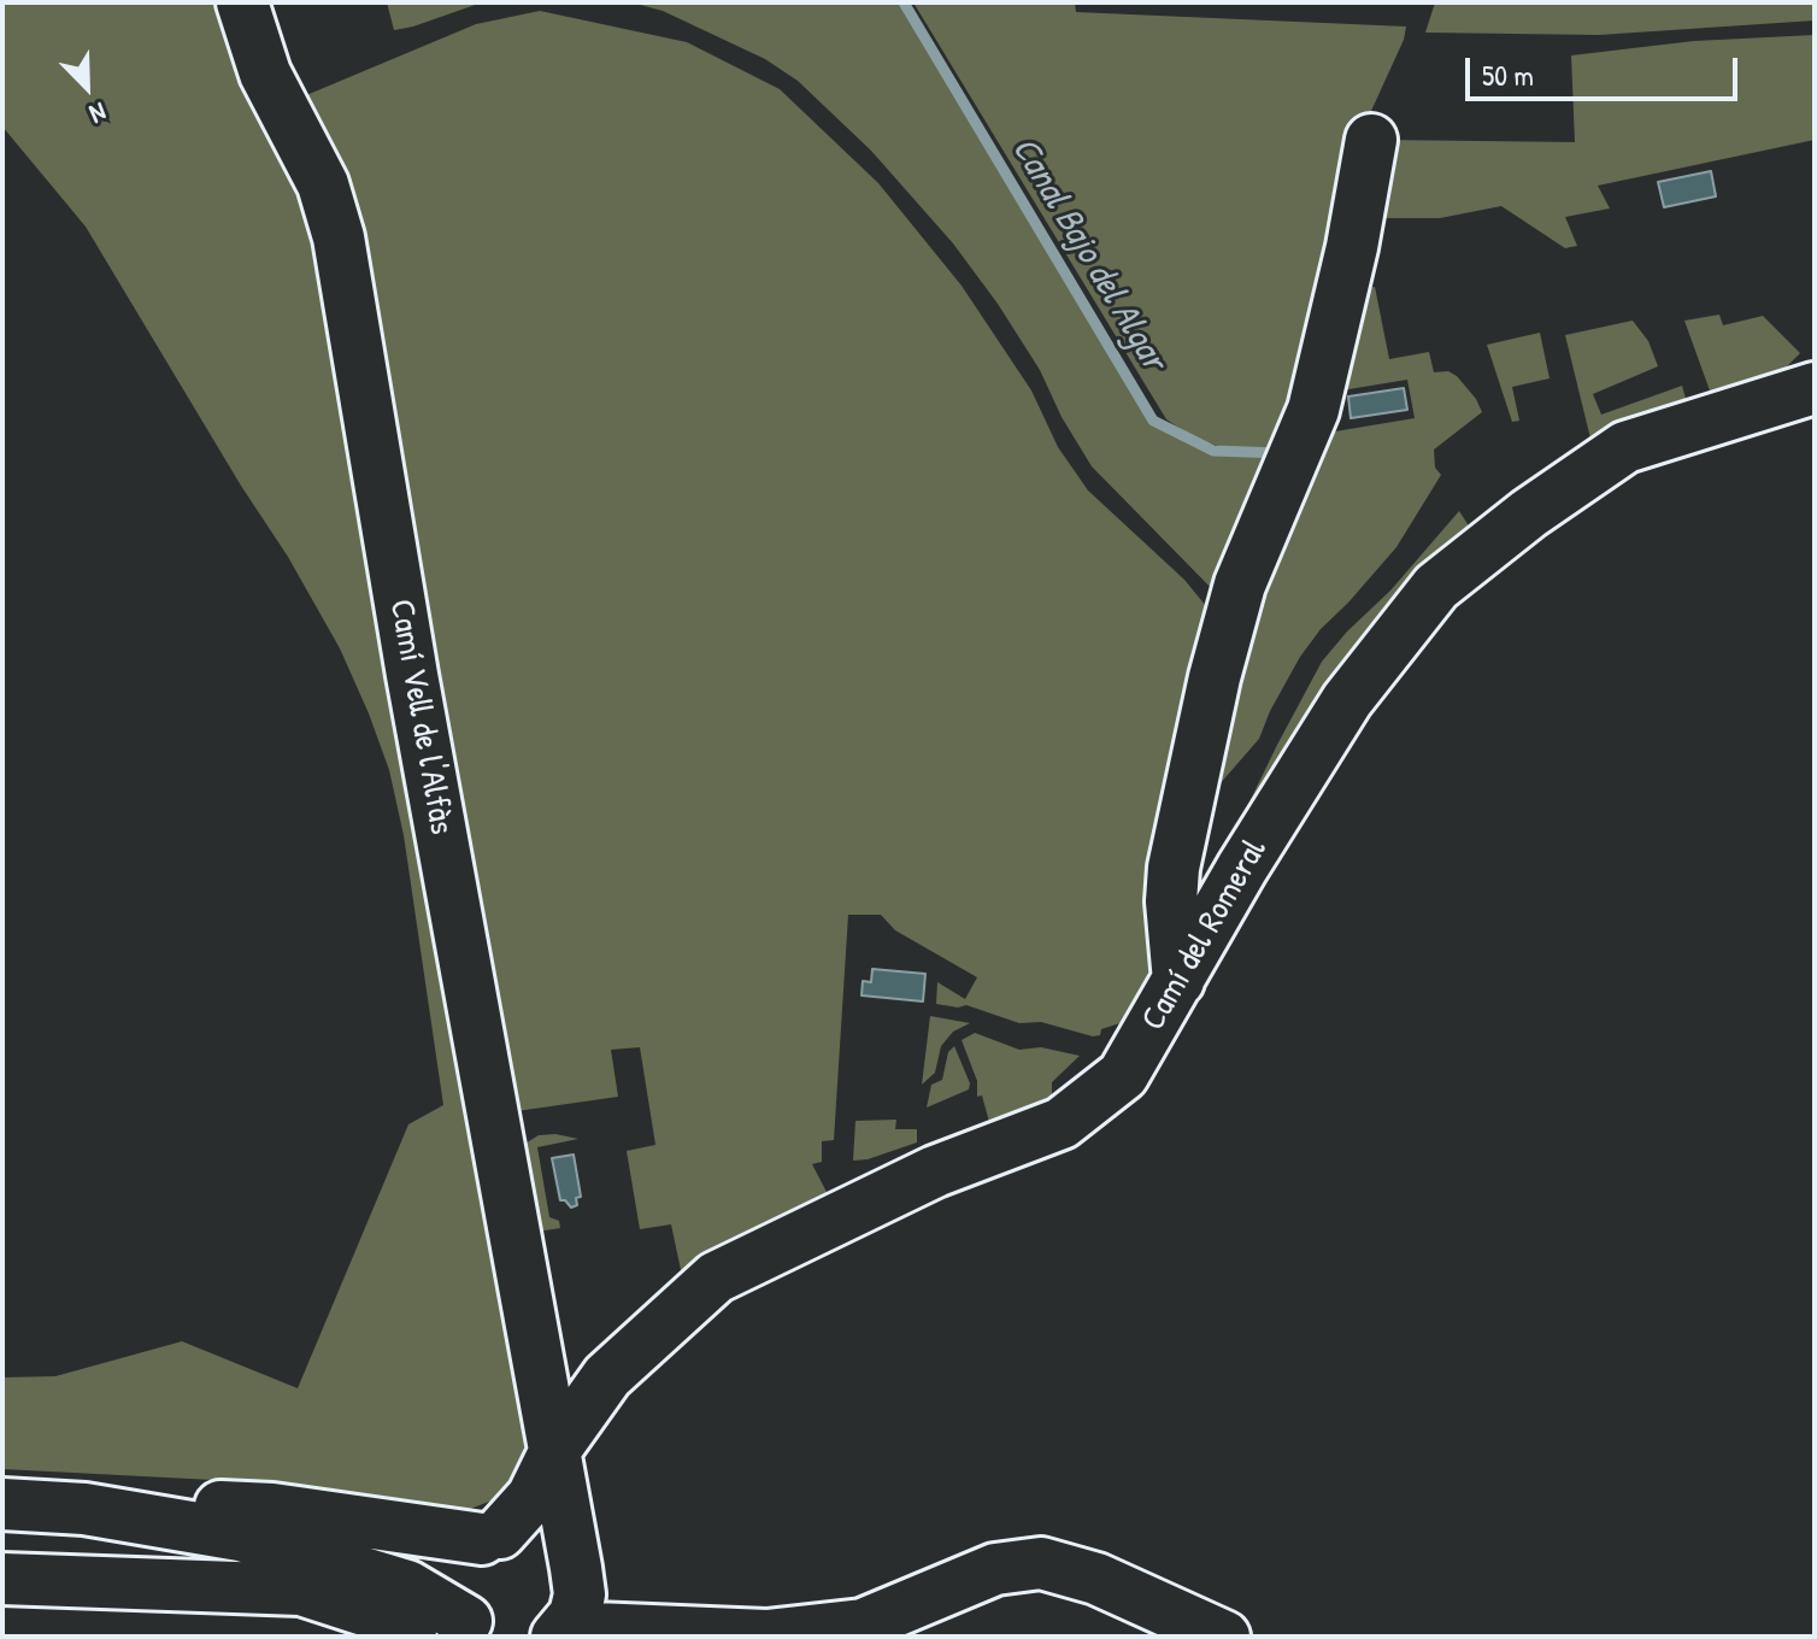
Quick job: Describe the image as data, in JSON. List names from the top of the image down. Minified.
{"streets":{"street":["Camí Vell de l'Alfàs","Camí del Romeral"]},"crossings":[["Camí Vell de l'Alfàs","Camí del Romeral"]],"water":["Canal Bajo del Algar"],"scale_bar":"50 m","north":"bottom right"}
